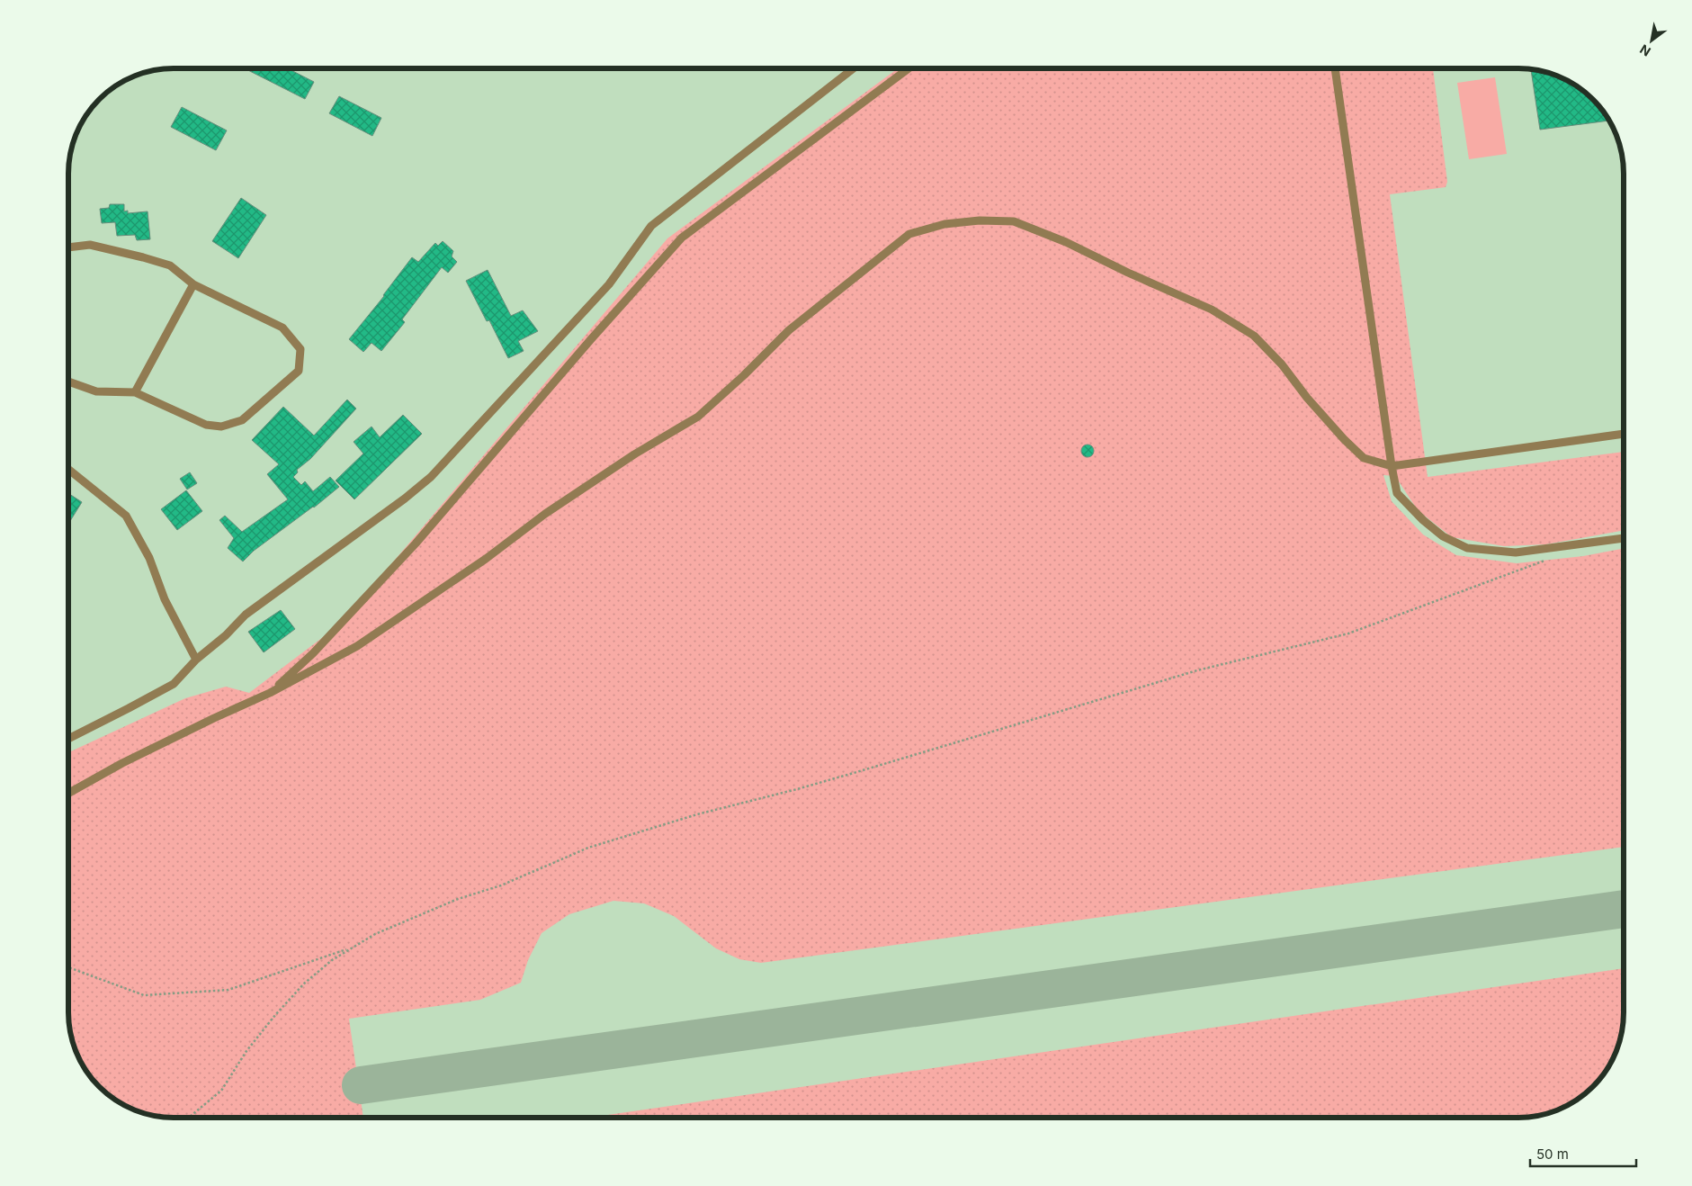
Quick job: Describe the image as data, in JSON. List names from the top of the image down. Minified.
{"scale_bar":"50 m","north":"bottom left"}
